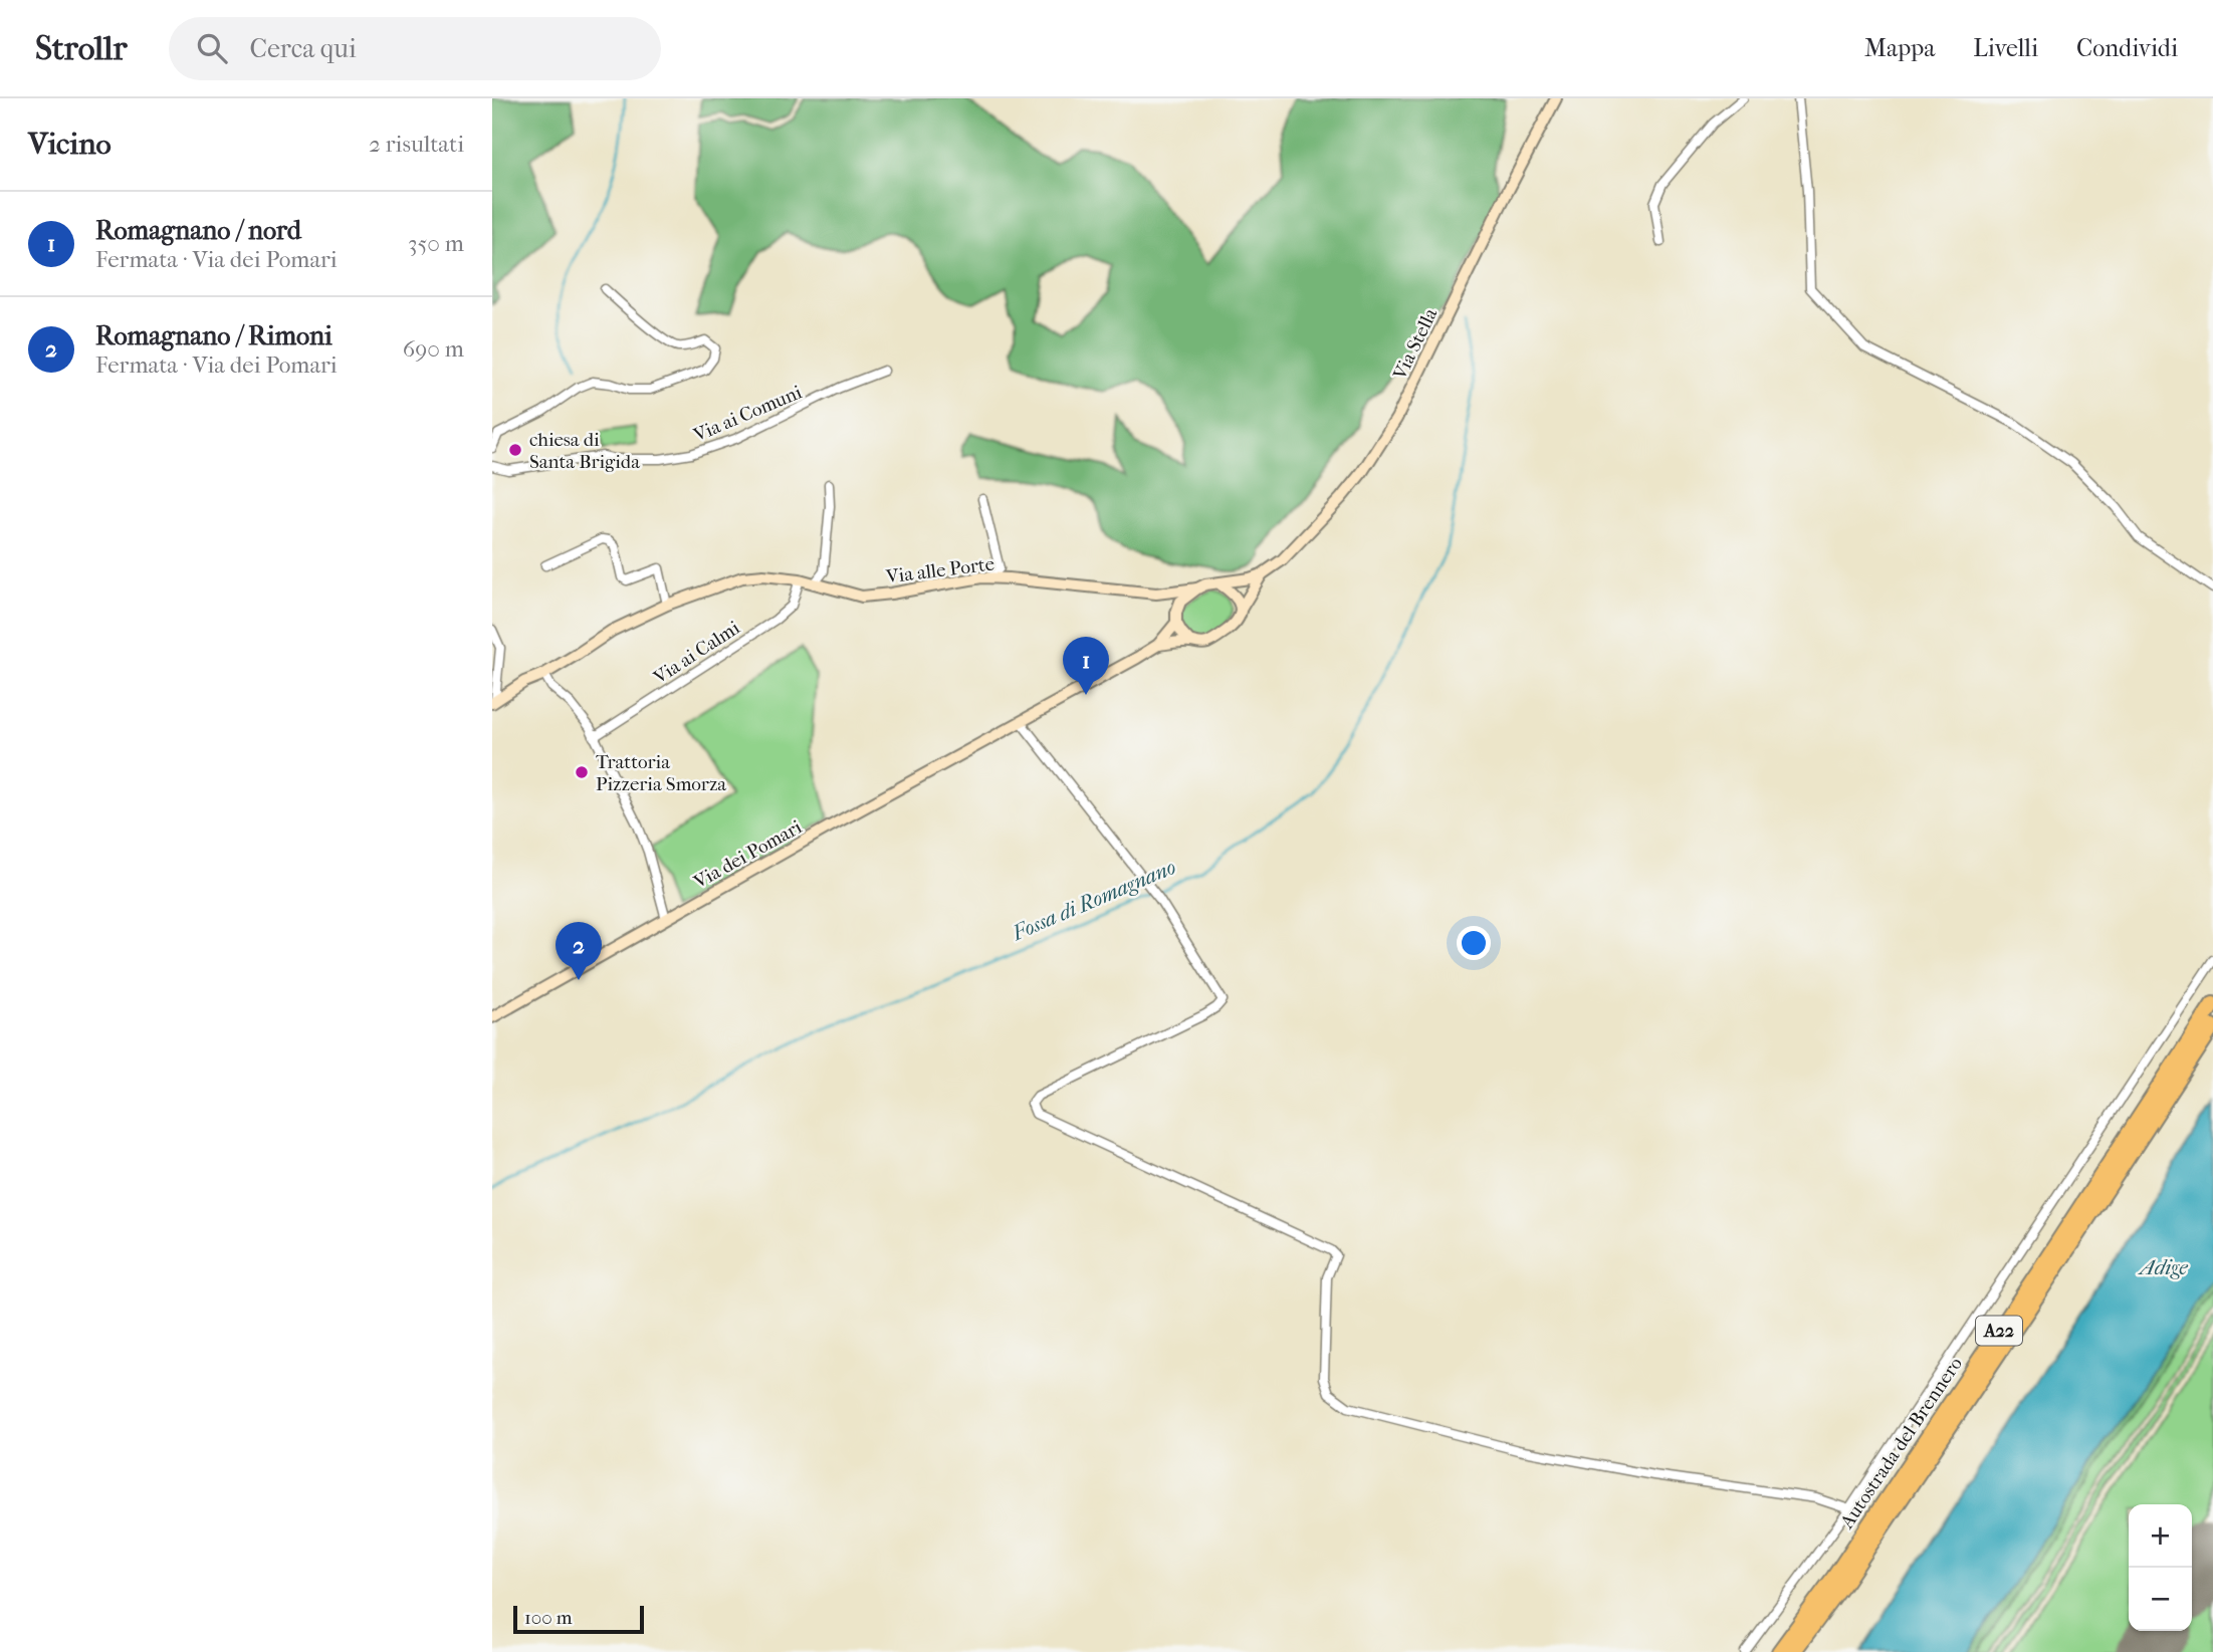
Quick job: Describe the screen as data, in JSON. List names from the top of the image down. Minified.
{"streets":{"highway":["A22","Autostrada del Brennero"],"main road":["Via Stella","Via alle Porte","Via dei Pomari"],"street":["Via ai Comuni","Via ai Calmi"]},"crossings":[["Via Stella","Via alle Porte"],["Via Stella","Via dei Pomari"],["Via alle Porte","Via ai Calmi"],["Via alle Porte","Via dei Pomari"]],"water":["Fossa di Romagnano","Adige"],"places":["chiesa di Santa Brigida","Trattoria Pizzeria Smorza"],"scale_bar":"100 m","page":{"header":"Strollr","search":"Cerca qui","nav":["Mappa","Livelli","Condividi"],"heading":["Vicino","2 risultati"],"list":[{"mark":"1","name":"Romagnano / nord","note":"Fermata · Via dei Pomari","value":"350 m"},{"mark":"2","name":"Romagnano / Rimoni","note":"Fermata · Via dei Pomari","value":"690 m"}],"pins":["1","2"],"map_buttons":["+","−"],"scale":"100 m"}}
